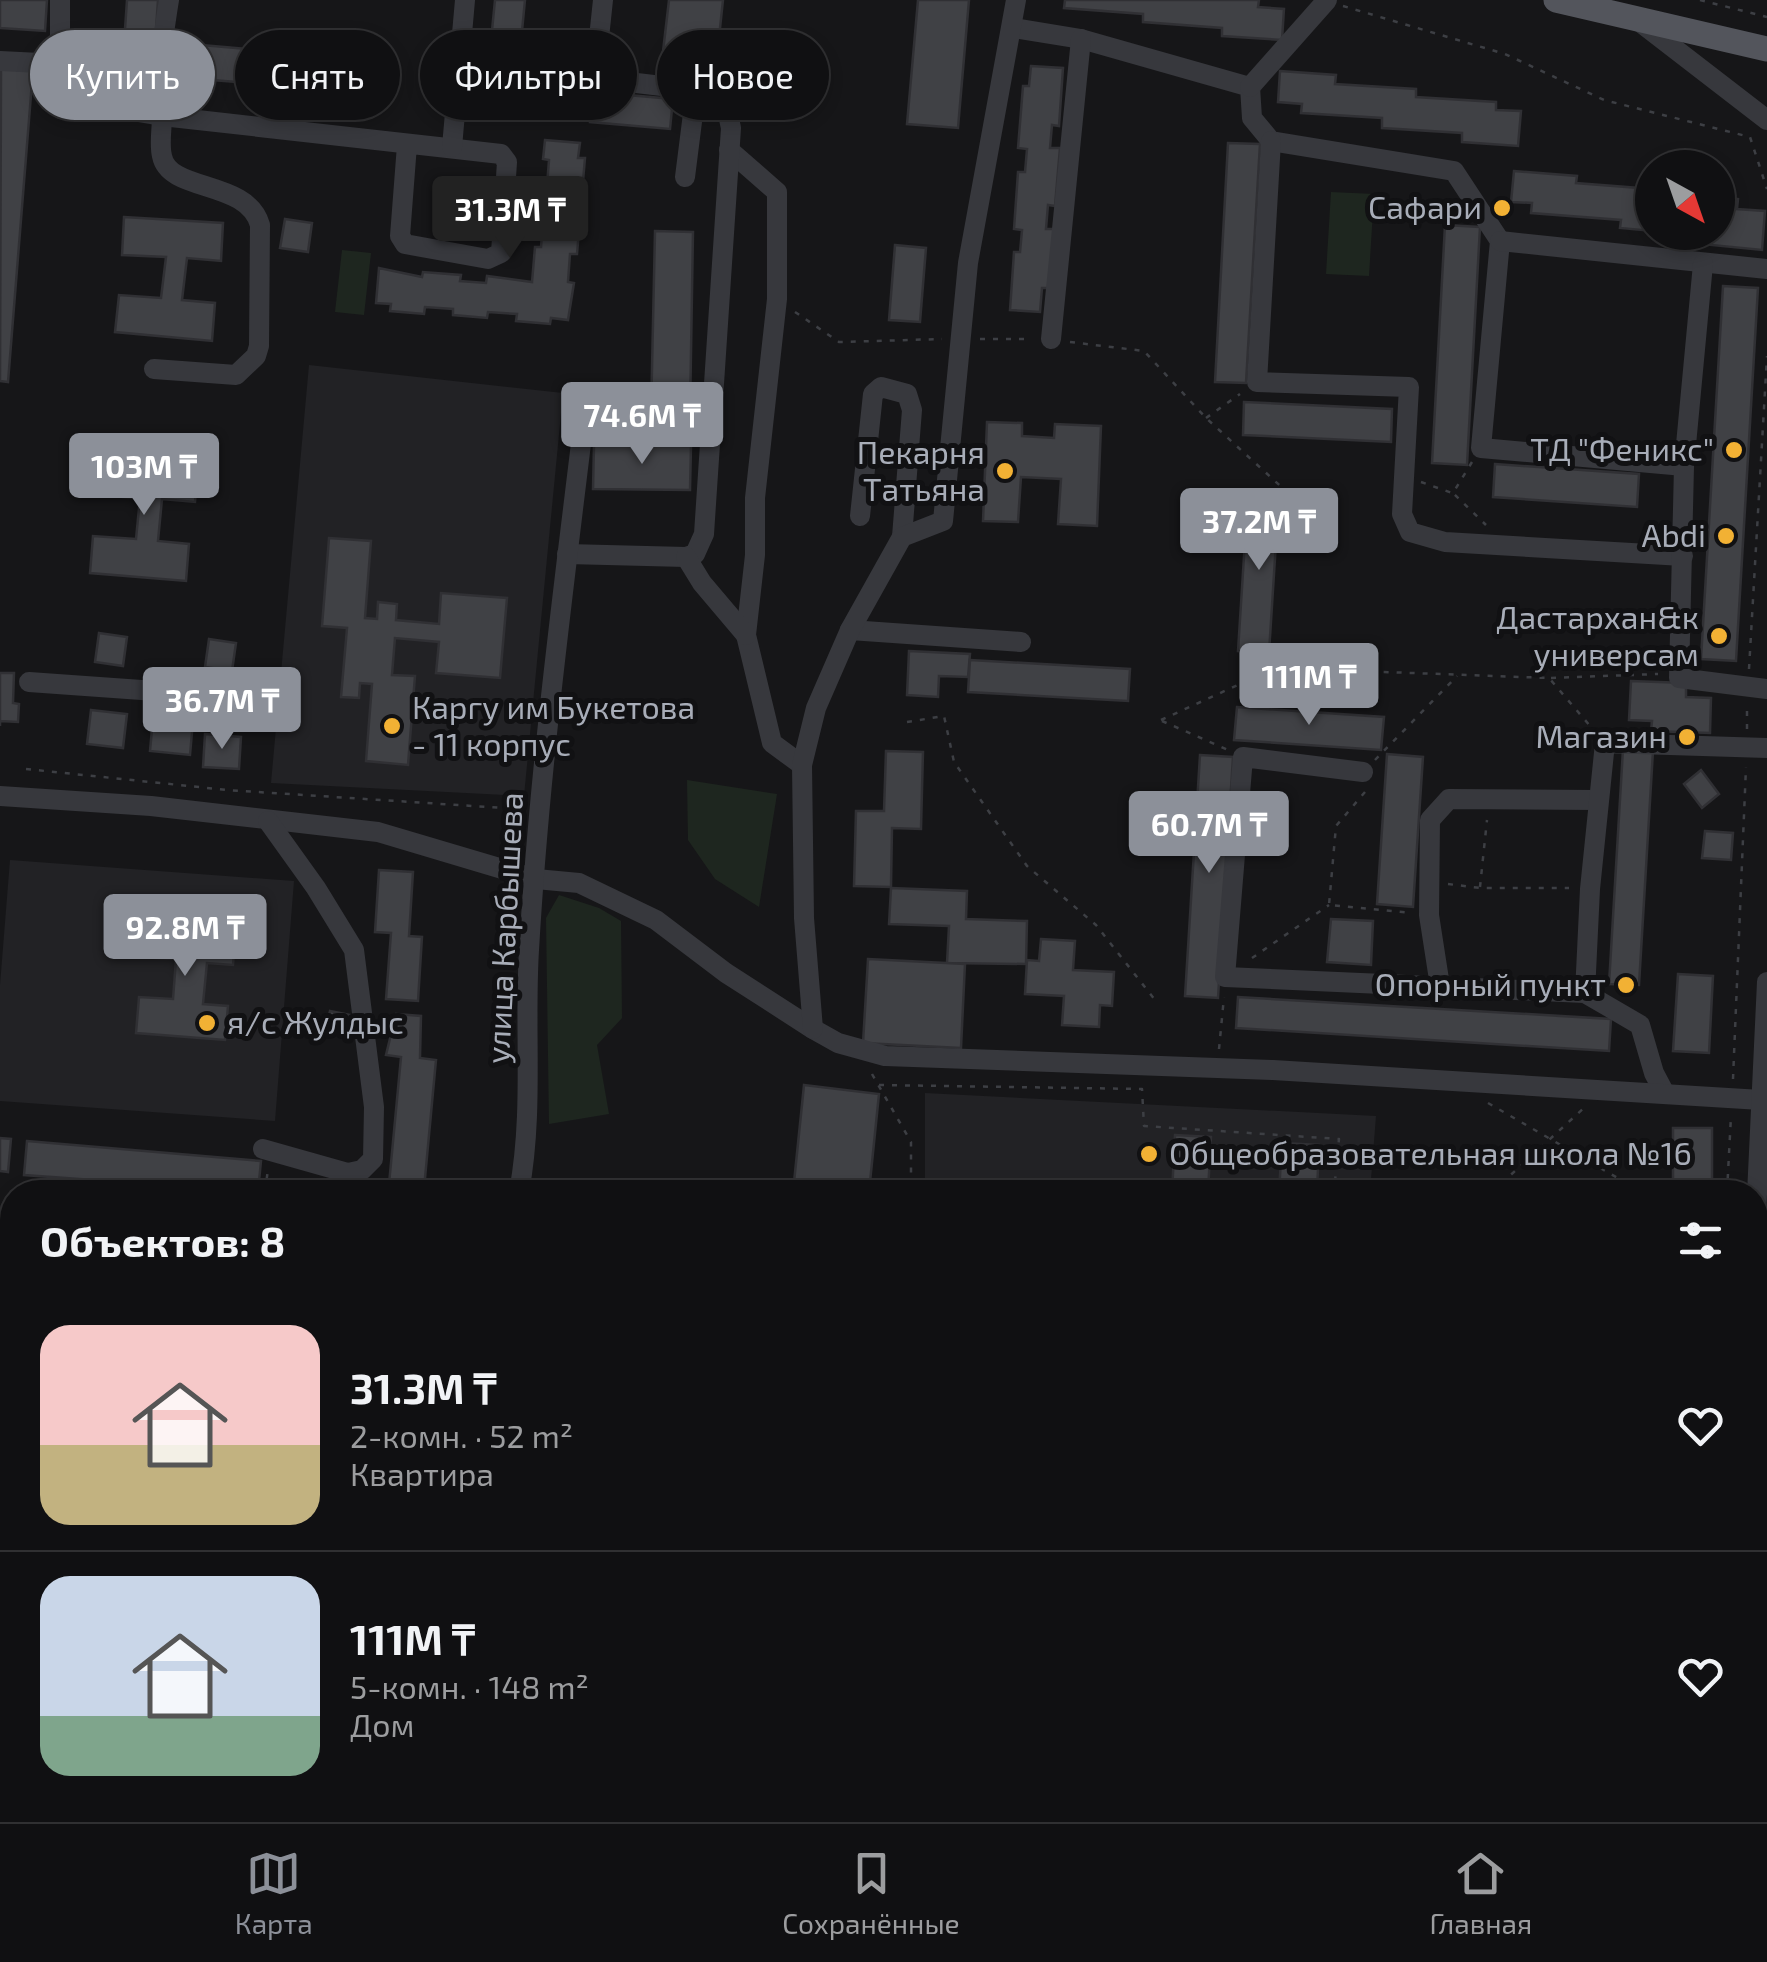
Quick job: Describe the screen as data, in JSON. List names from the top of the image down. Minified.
{"streets":{"street":["улица Карбышева"]},"places":["Сафари","ТД \"Феникс\"","Пекарня Татьяна","Abdi","Дастархан&к универсам","Каргу им Букетова - 11 корпус","Магазин","Опорный пункт","я/c Жулдыс","Общеобразовательная школа №16"],"north":"bottom right","page":{"chip":["Купить","Снять","Фильтры","Новое"],"price":["31.3M ₸","74.6M ₸","103M ₸","37.2M ₸","111M ₸","36.7M ₸","60.7M ₸","92.8M ₸"],"heading":"Объектов: 8","list":[{"name":"31.3M ₸","note":"2-комн. · 52 m² · Квартира"},{"name":"111M ₸","note":"5-комн. · 148 m² · Дом"}],"tabs":["Карта","Сохранённые","Главная"]}}
